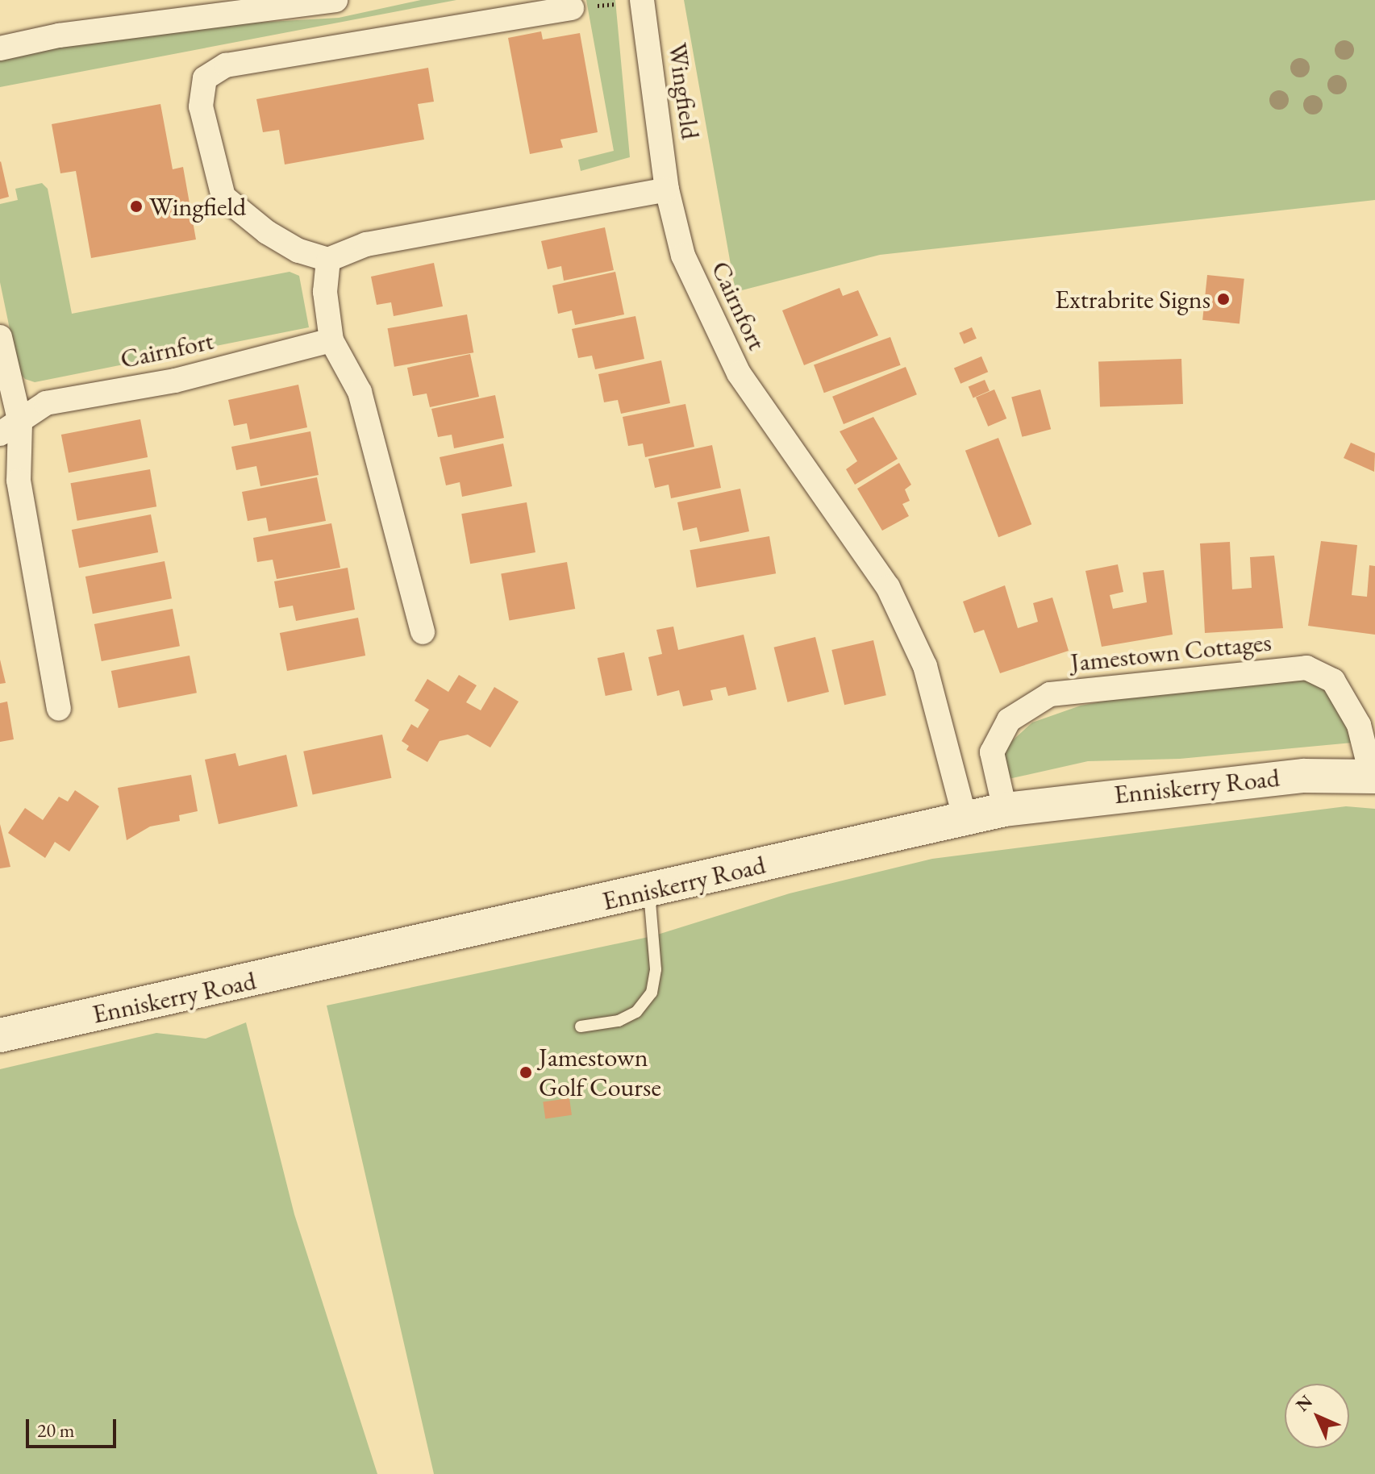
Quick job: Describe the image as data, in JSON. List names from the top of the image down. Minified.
{"streets":{"main road":["Enniskerry Road"],"street":["Wingfield","Cairnfort","Jamestown Cottages"]},"crossings":[["Wingfield","Cairnfort"],["Cairnfort","Enniskerry Road"],["Jamestown Cottages","Enniskerry Road"]],"places":["Wingfield","Extrabrite Signs","Jamestown Golf Course"],"scale_bar":"20 m","north":"top left"}
